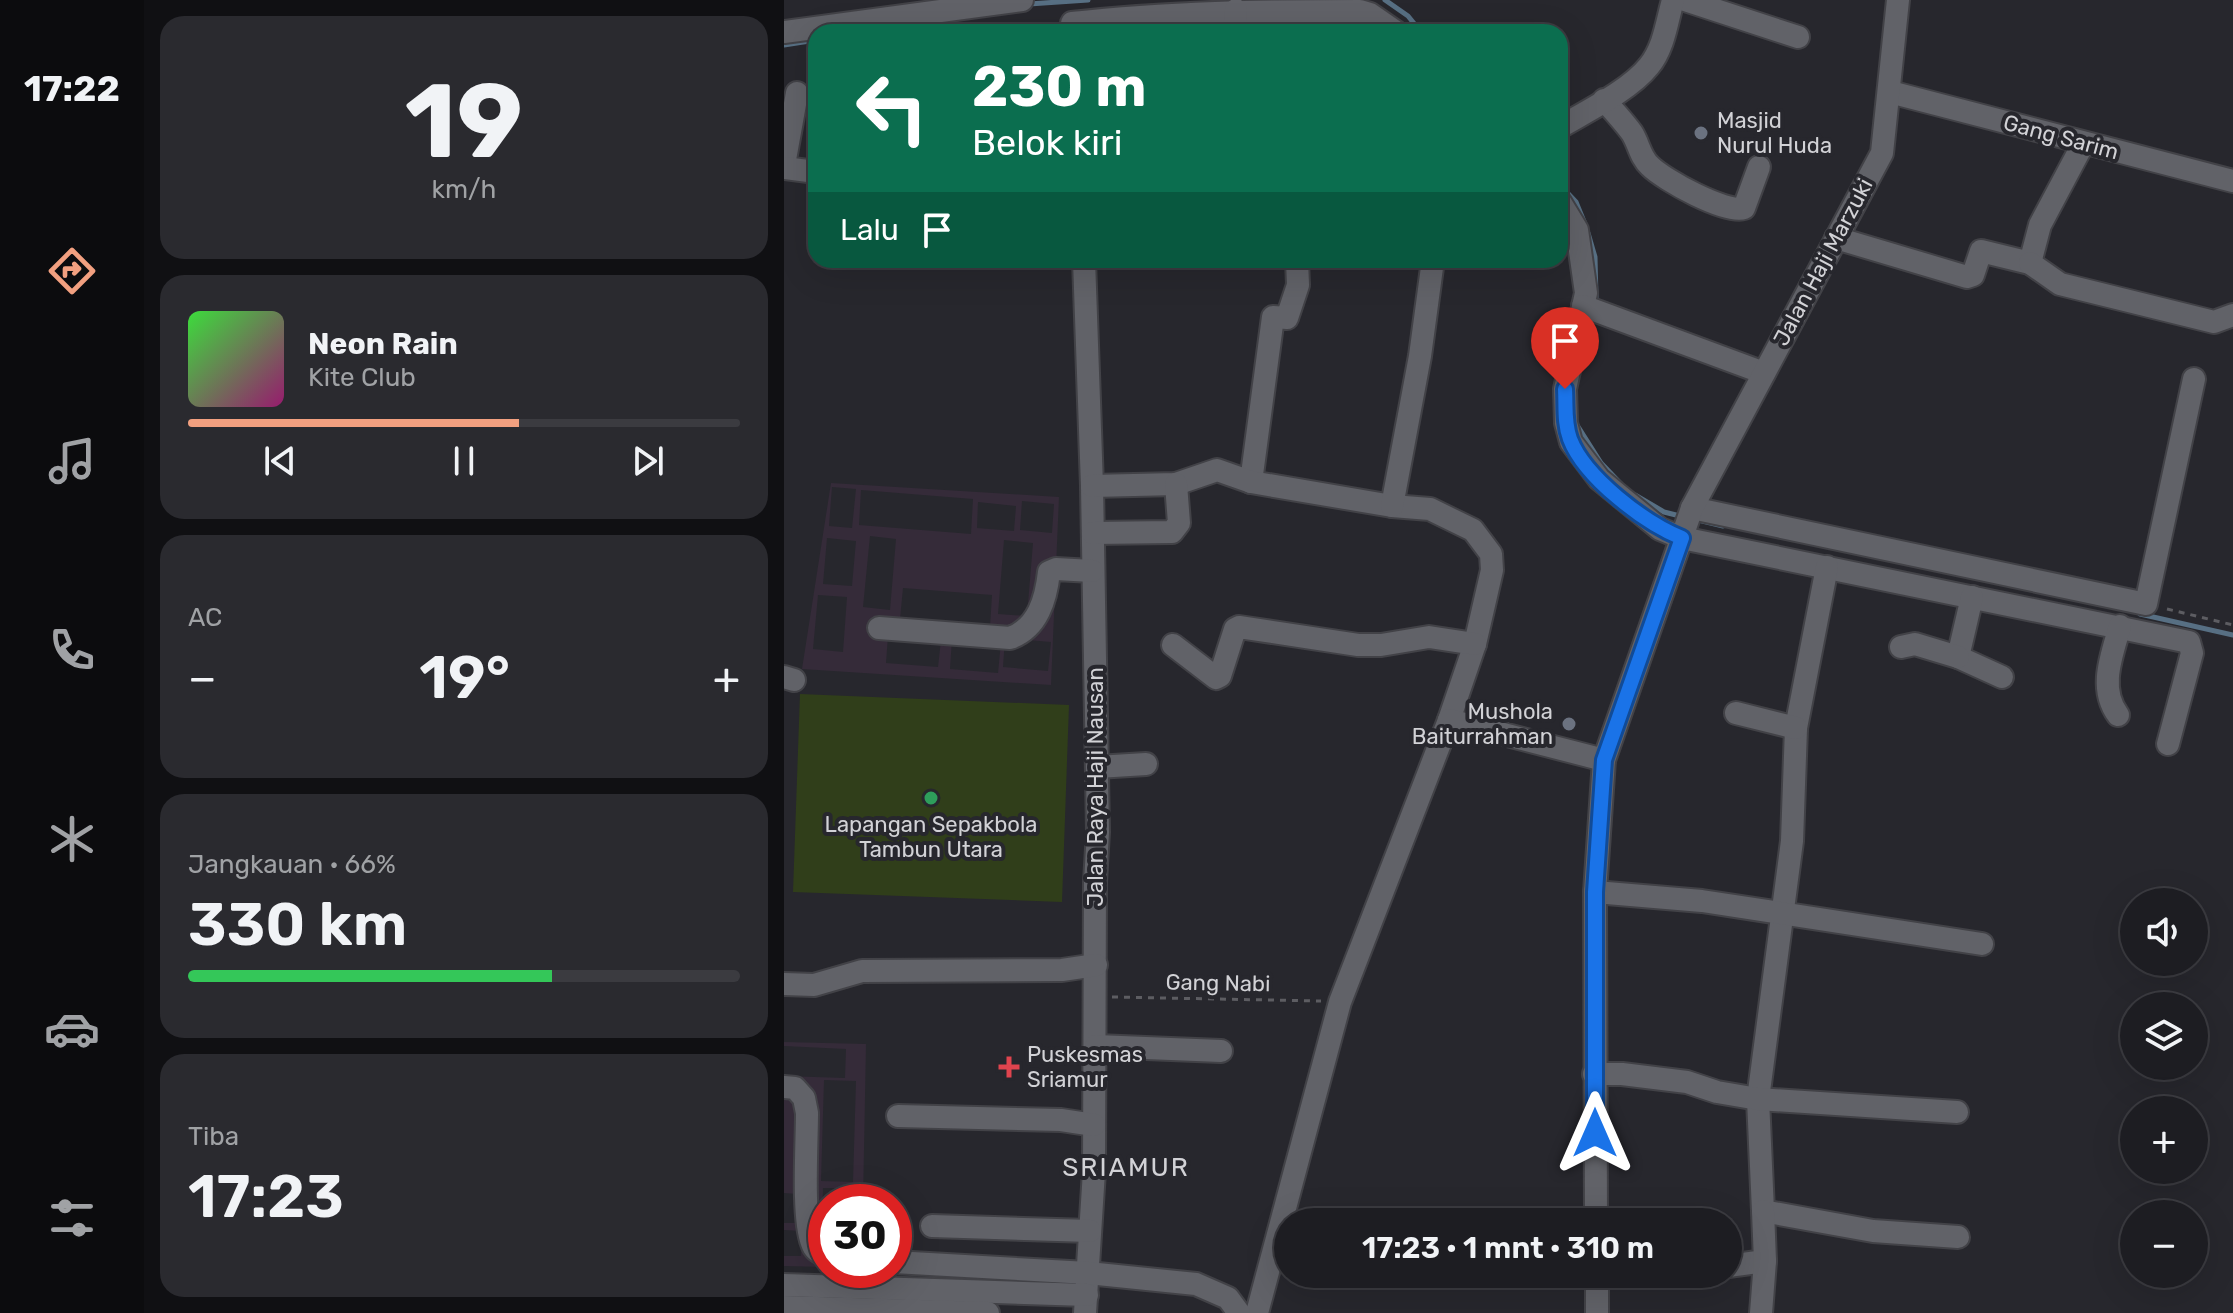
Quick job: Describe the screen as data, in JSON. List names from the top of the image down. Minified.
{"streets":{"street":["Gang Sarim","Jalan Haji Marzuki","Jalan Raya Haji Nausan"],"path":["Gang Nabi"]},"crossings":[["Gang Sarim","Jalan Haji Marzuki"],["Jalan Raya Haji Nausan","Gang Nabi"]],"districts":["SRIAMUR"],"places":{"other":["Masjid Nurul Huda","Mushola Baiturrahman","Lapangan Sepakbola Tambun Utara"],"health":["Puskesmas Sriamur"]},"page":{"tabs":"17:22","tile":[["19","km/h"],"AC",["Jangkauan · 66%","330 km"],["Tiba","17:23"]],"turn":["230 m","Belok kiri"],"then":"Lalu","song":["Neon Rain","Kite Club"],"heat":["−","19°","+"],"map_buttons":["+","−"],"limit":"30","trip":"17:23 · 1 mnt · 310 m"}}
